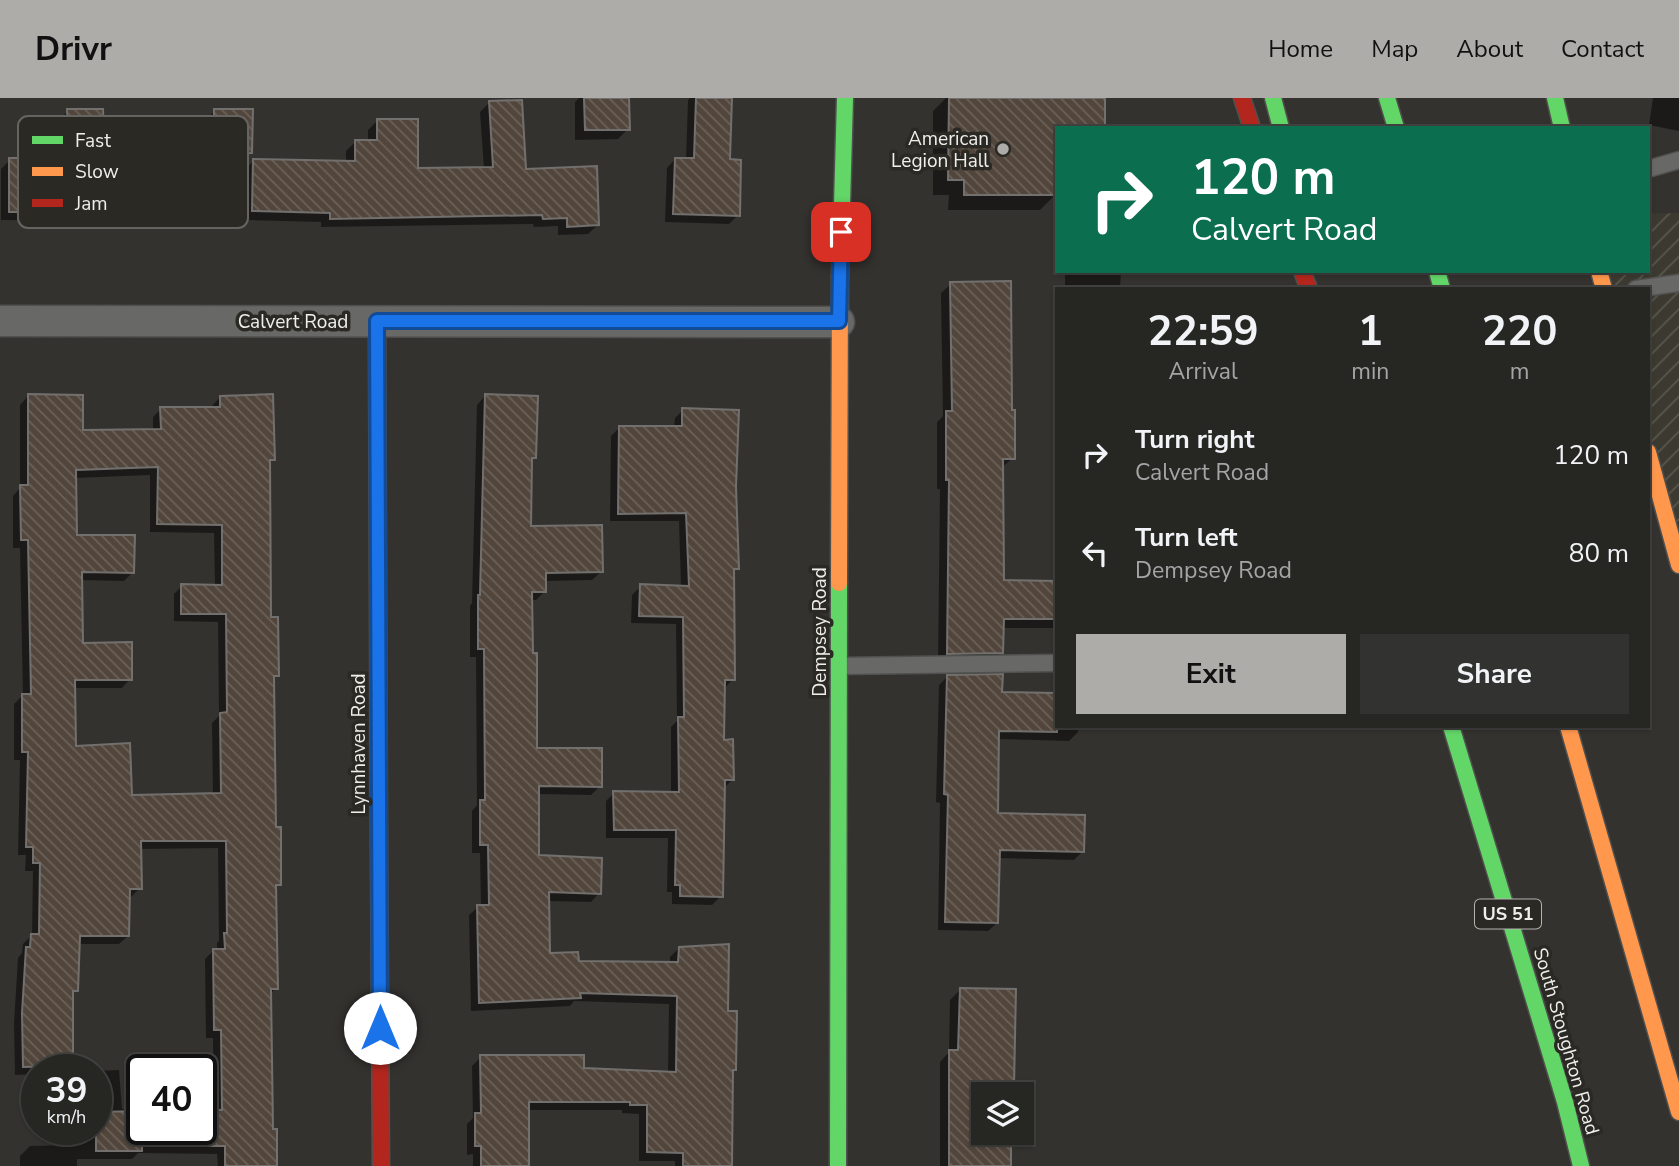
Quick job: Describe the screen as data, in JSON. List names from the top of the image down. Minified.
{"streets":{"street":["Calvert Road","Dempsey Road","Lynnhaven Road","US 51","South Stoughton Road"]},"crossings":[["Calvert Road","Dempsey Road"],["Calvert Road","Lynnhaven Road"]],"places":["American Legion Hall"],"legend":["Fast","Slow","Jam"],"page":{"header":"Drivr","nav":["Home","Map","About","Contact"],"turn":["120 m","Calvert Road"],"eta":["22:59","Arrival","1","min","220","m"],"list":[{"name":"Turn right","note":"Calvert Road","value":"120 m"},{"name":"Turn left","note":"Dempsey Road","value":"80 m"}],"buttons":["Exit","Share"],"speed":"39 km/h","limit":"40"}}
